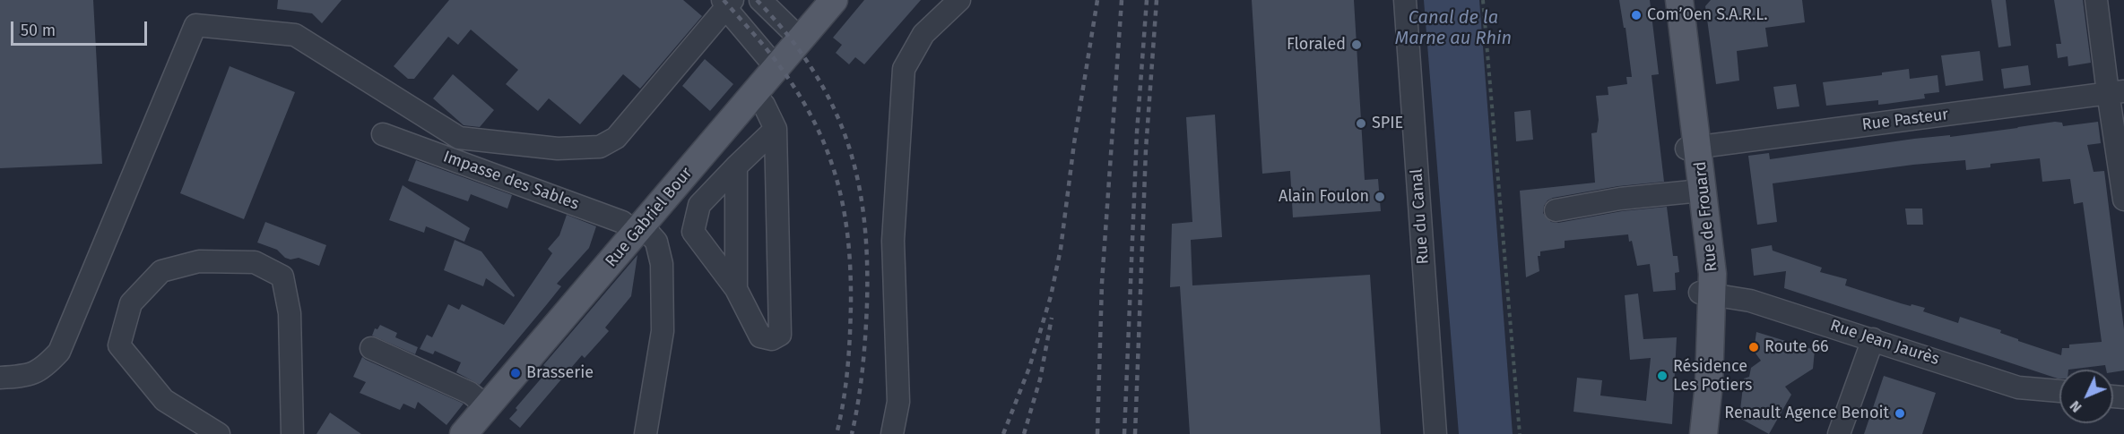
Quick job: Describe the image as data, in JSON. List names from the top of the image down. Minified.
{"streets":{"main road":["Rue de Frouard","Rue Gabriel Bour"],"street":["Rue Pasteur","Impasse des Sables","Rue du Canal","Rue Jean Jaurès"]},"crossings":[["Rue Pasteur","Rue de Frouard"],["Impasse des Sables","Rue Gabriel Bour"],["Rue de Frouard","Rue Jean Jaurès"]],"water":["Canal de la Marne au Rhin"],"places":["Com’Oen S.A.R.L.","Floraled","SPIE","Alain Foulon","Route 66","Brasserie","Résidence Les Potiers","Renault Agence Benoit"],"scale_bar":"50 m","north":"bottom left"}
